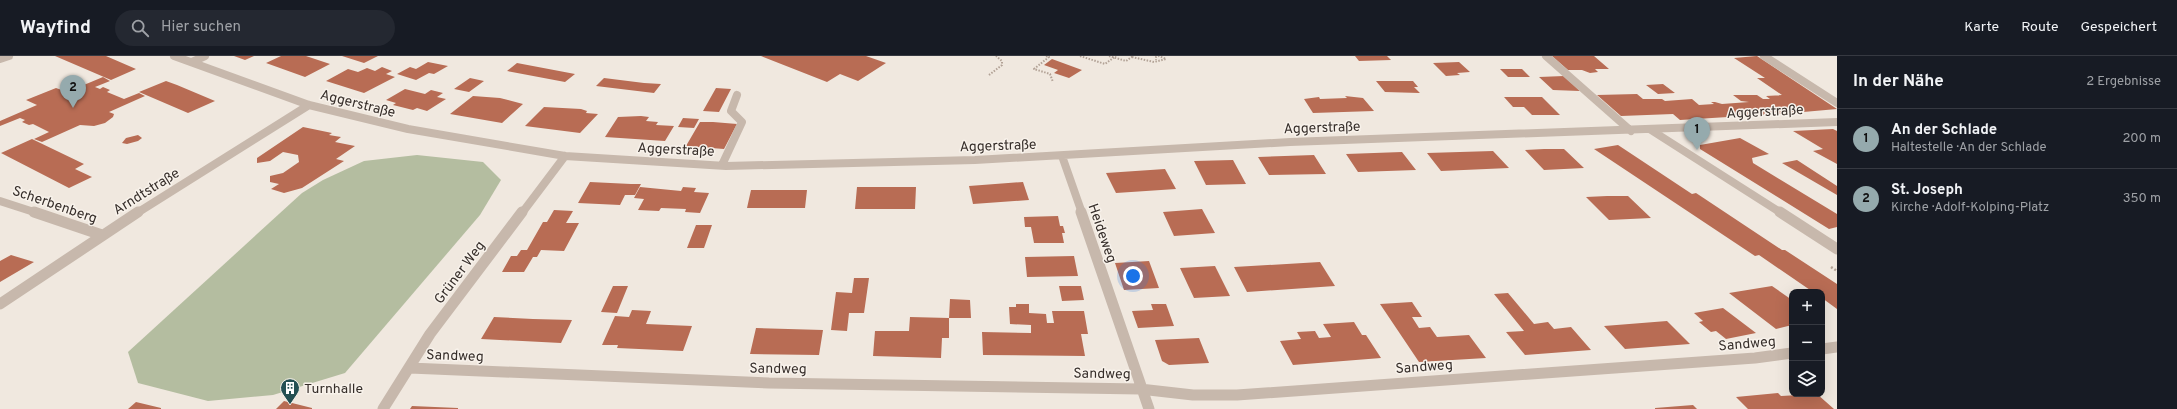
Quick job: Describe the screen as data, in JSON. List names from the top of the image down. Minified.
{"streets":{"street":["Aggerstraße","Arndtstraße","Scherbenberg","Heideweg","Grüner Weg","Sandweg"]},"crossings":[["Aggerstraße","Arndtstraße"],["Aggerstraße","Heideweg"],["Aggerstraße","Grüner Weg"],["Arndtstraße","Scherbenberg"],["Heideweg","Sandweg"],["Grüner Weg","Sandweg"]],"places":{"building":["Turnhalle"]},"page":{"header":"Wayfind","search":"Hier suchen","nav":["Karte","Route","Gespeichert"],"heading":["In der Nähe","2 Ergebnisse"],"pins":["2","1"],"list":[{"mark":"1","name":"An der Schlade","note":"Haltestelle · An der Schlade","value":"200 m"},{"mark":"2","name":"St. Joseph","note":"Kirche · Adolf-Kolping-Platz","value":"350 m"}],"map_buttons":["+","−"]}}
